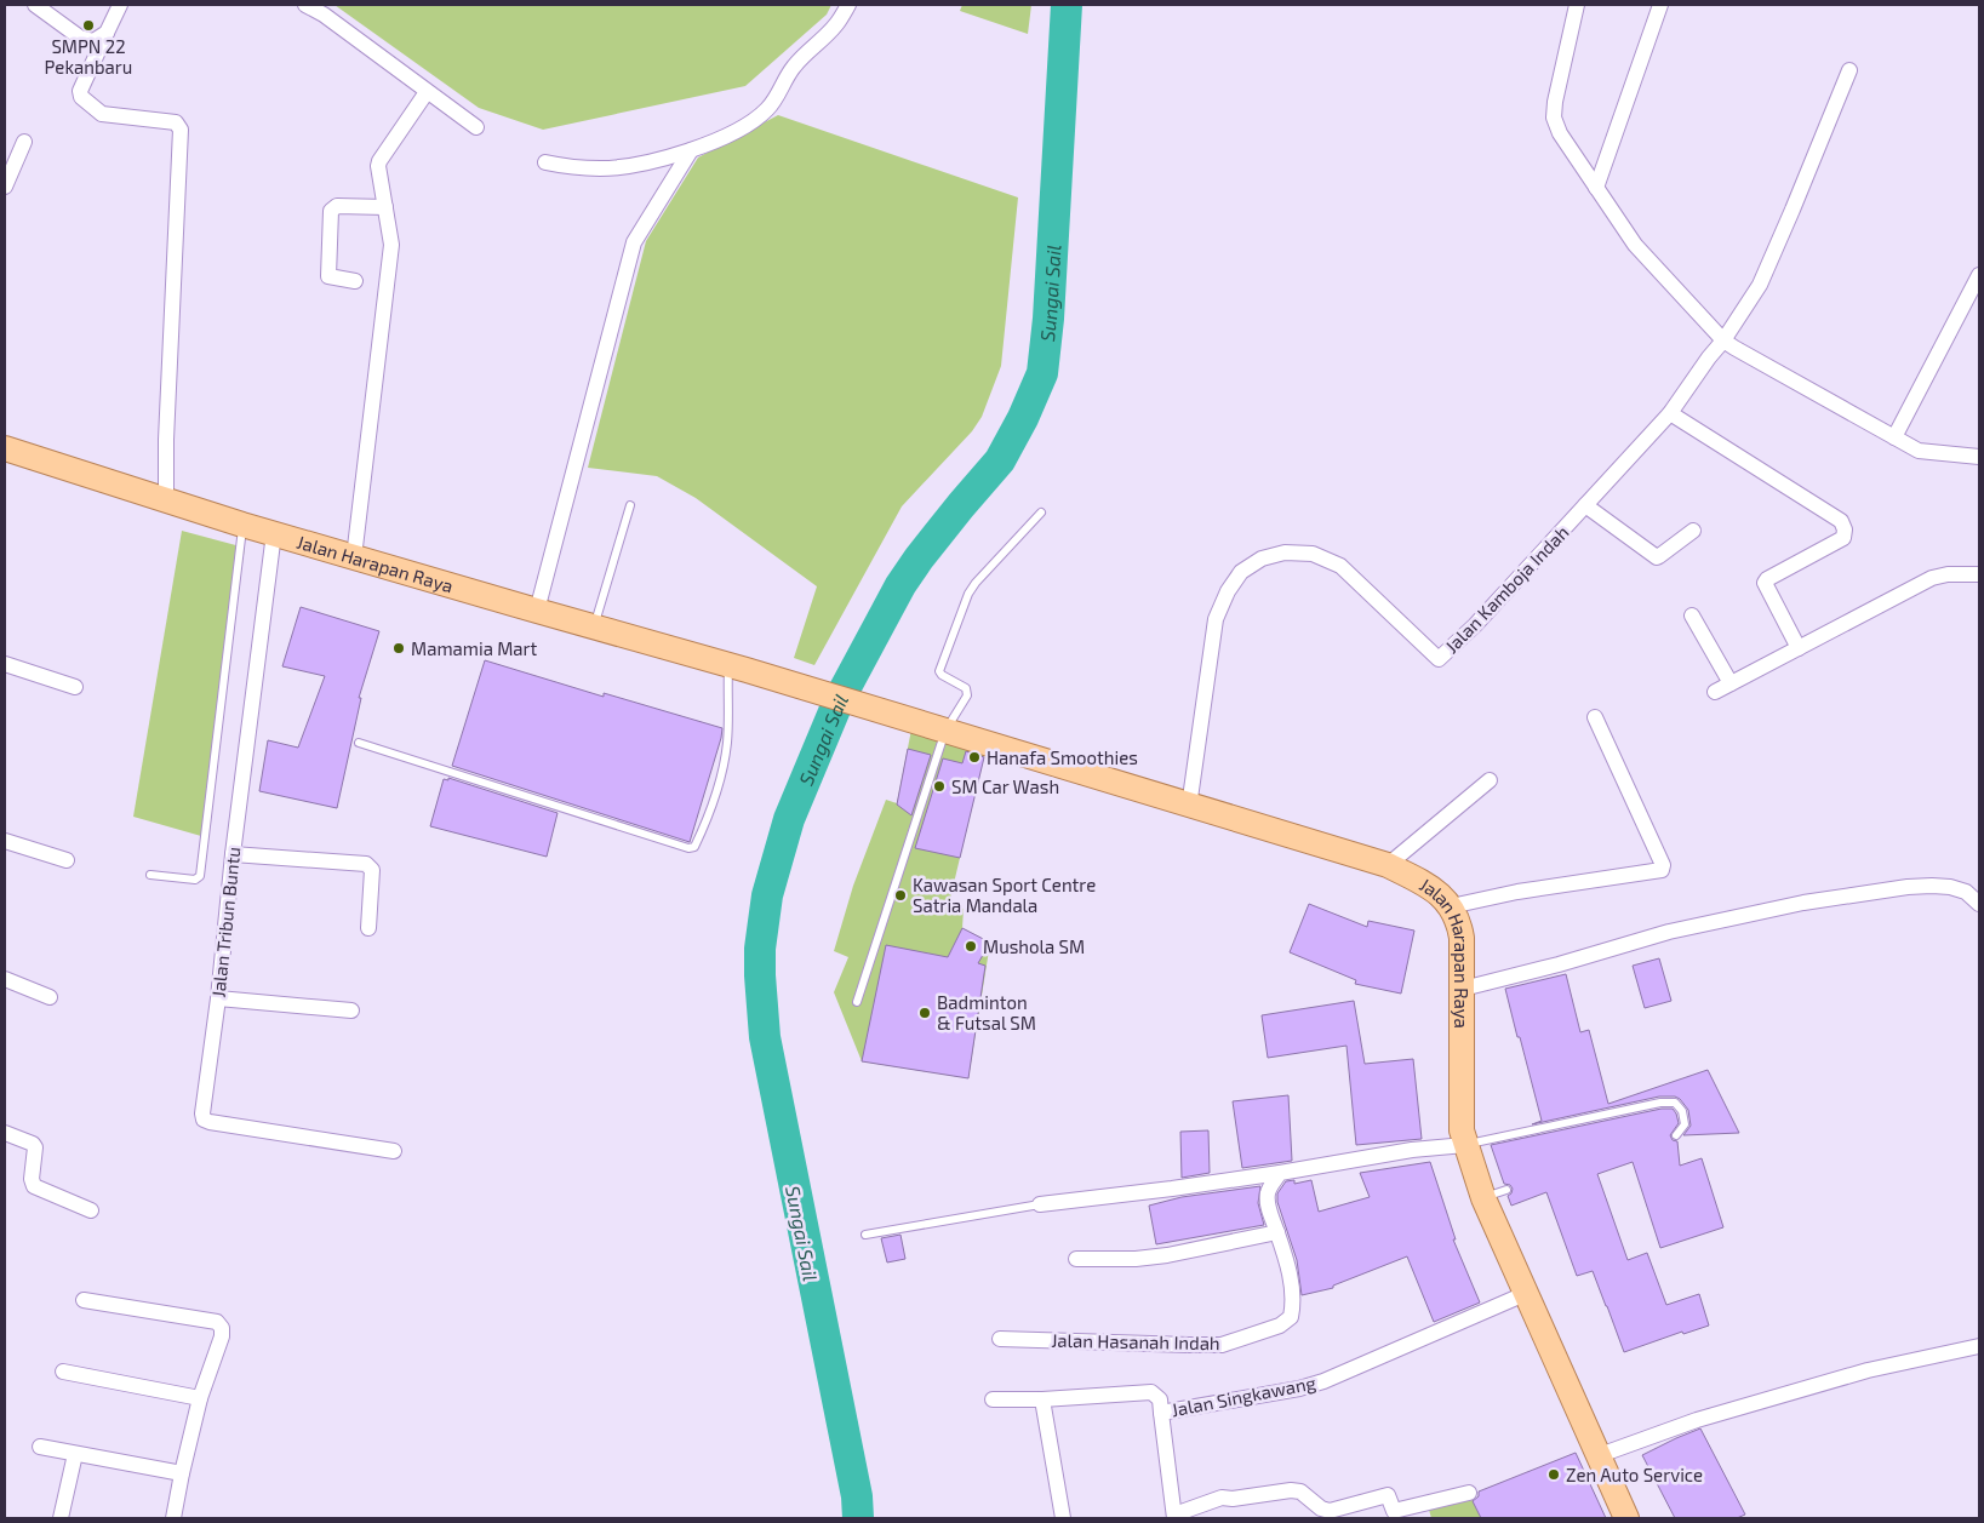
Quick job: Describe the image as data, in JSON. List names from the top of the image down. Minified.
{"streets":{"main road":["Jalan Harapan Raya"],"street":["Jalan Kamboja Indah","Jalan Tribun Buntu","Jalan Hasanah Indah","Jalan Singkawang"]},"crossings":[["Jalan Harapan Raya","Jalan Kamboja Indah"],["Jalan Harapan Raya","Jalan Tribun Buntu"],["Jalan Harapan Raya","Jalan Singkawang"]],"water":["Sungai Sail"],"places":["SMPN 22 Pekanbaru","Mamamia Mart","Hanafa Smoothies","SM Car Wash","Kawasan Sport Centre Satria Mandala","Mushola SM","Badminton & Futsal SM","Zen Auto Service"]}
